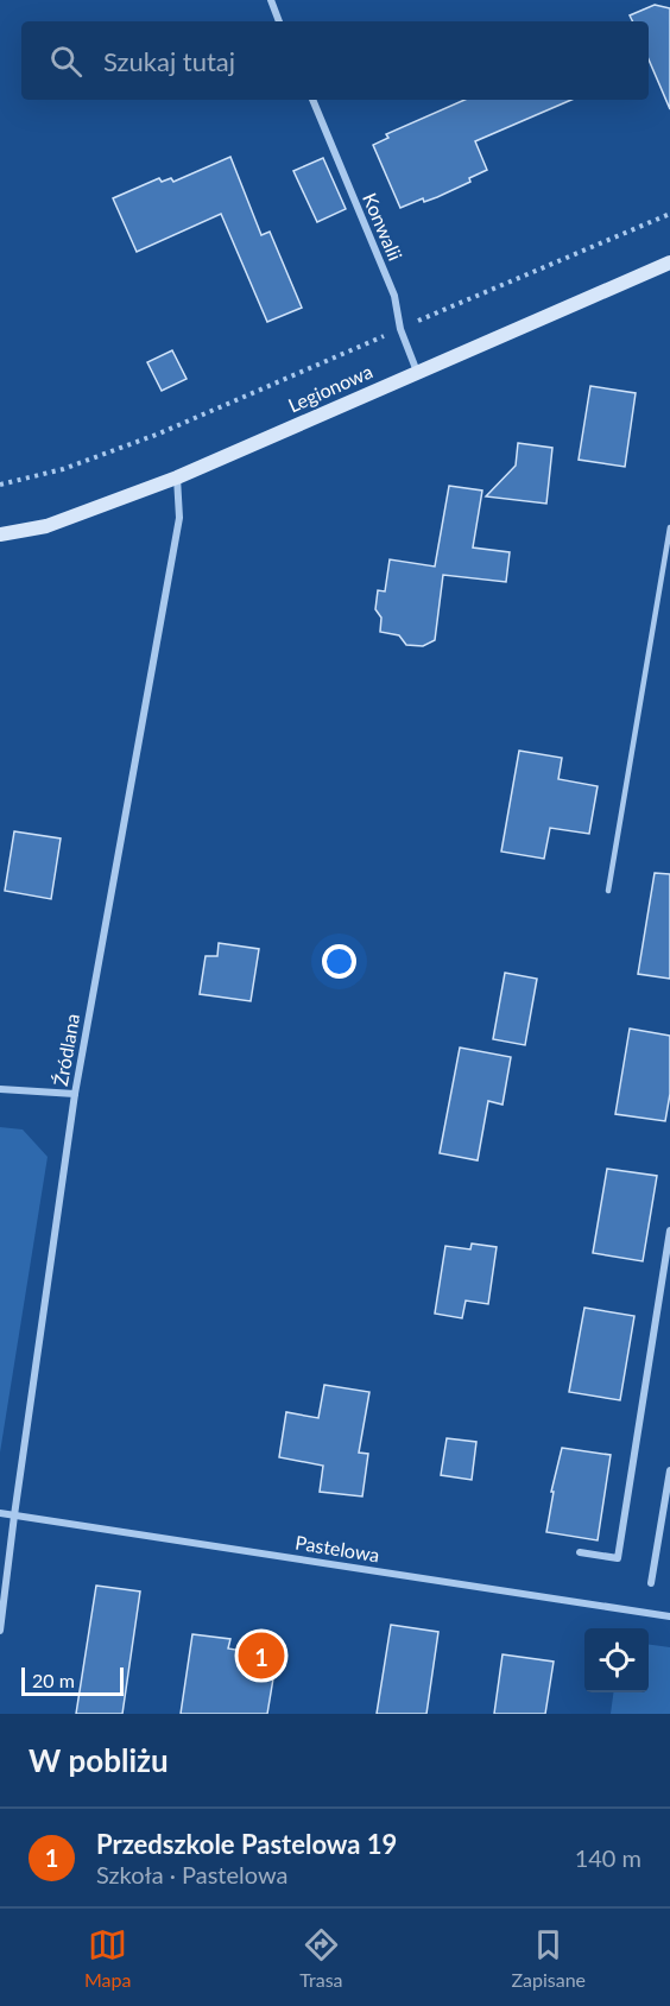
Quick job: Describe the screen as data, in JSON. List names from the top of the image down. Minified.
{"streets":{"main road":["Legionowa"],"street":["Konwalii","Źródlana","Pastelowa"]},"crossings":[["Konwalii","Legionowa"],["Legionowa","Źródlana"],["Źródlana","Pastelowa"]],"scale_bar":"20 m","page":{"search":"Szukaj tutaj","pins":"1","scale":"20 m","heading":"W pobliżu","list":[{"mark":"1","name":"Przedszkole Pastelowa 19","note":"Szkoła · Pastelowa","value":"140 m"}],"nav":["Mapa","Trasa","Zapisane"]}}
